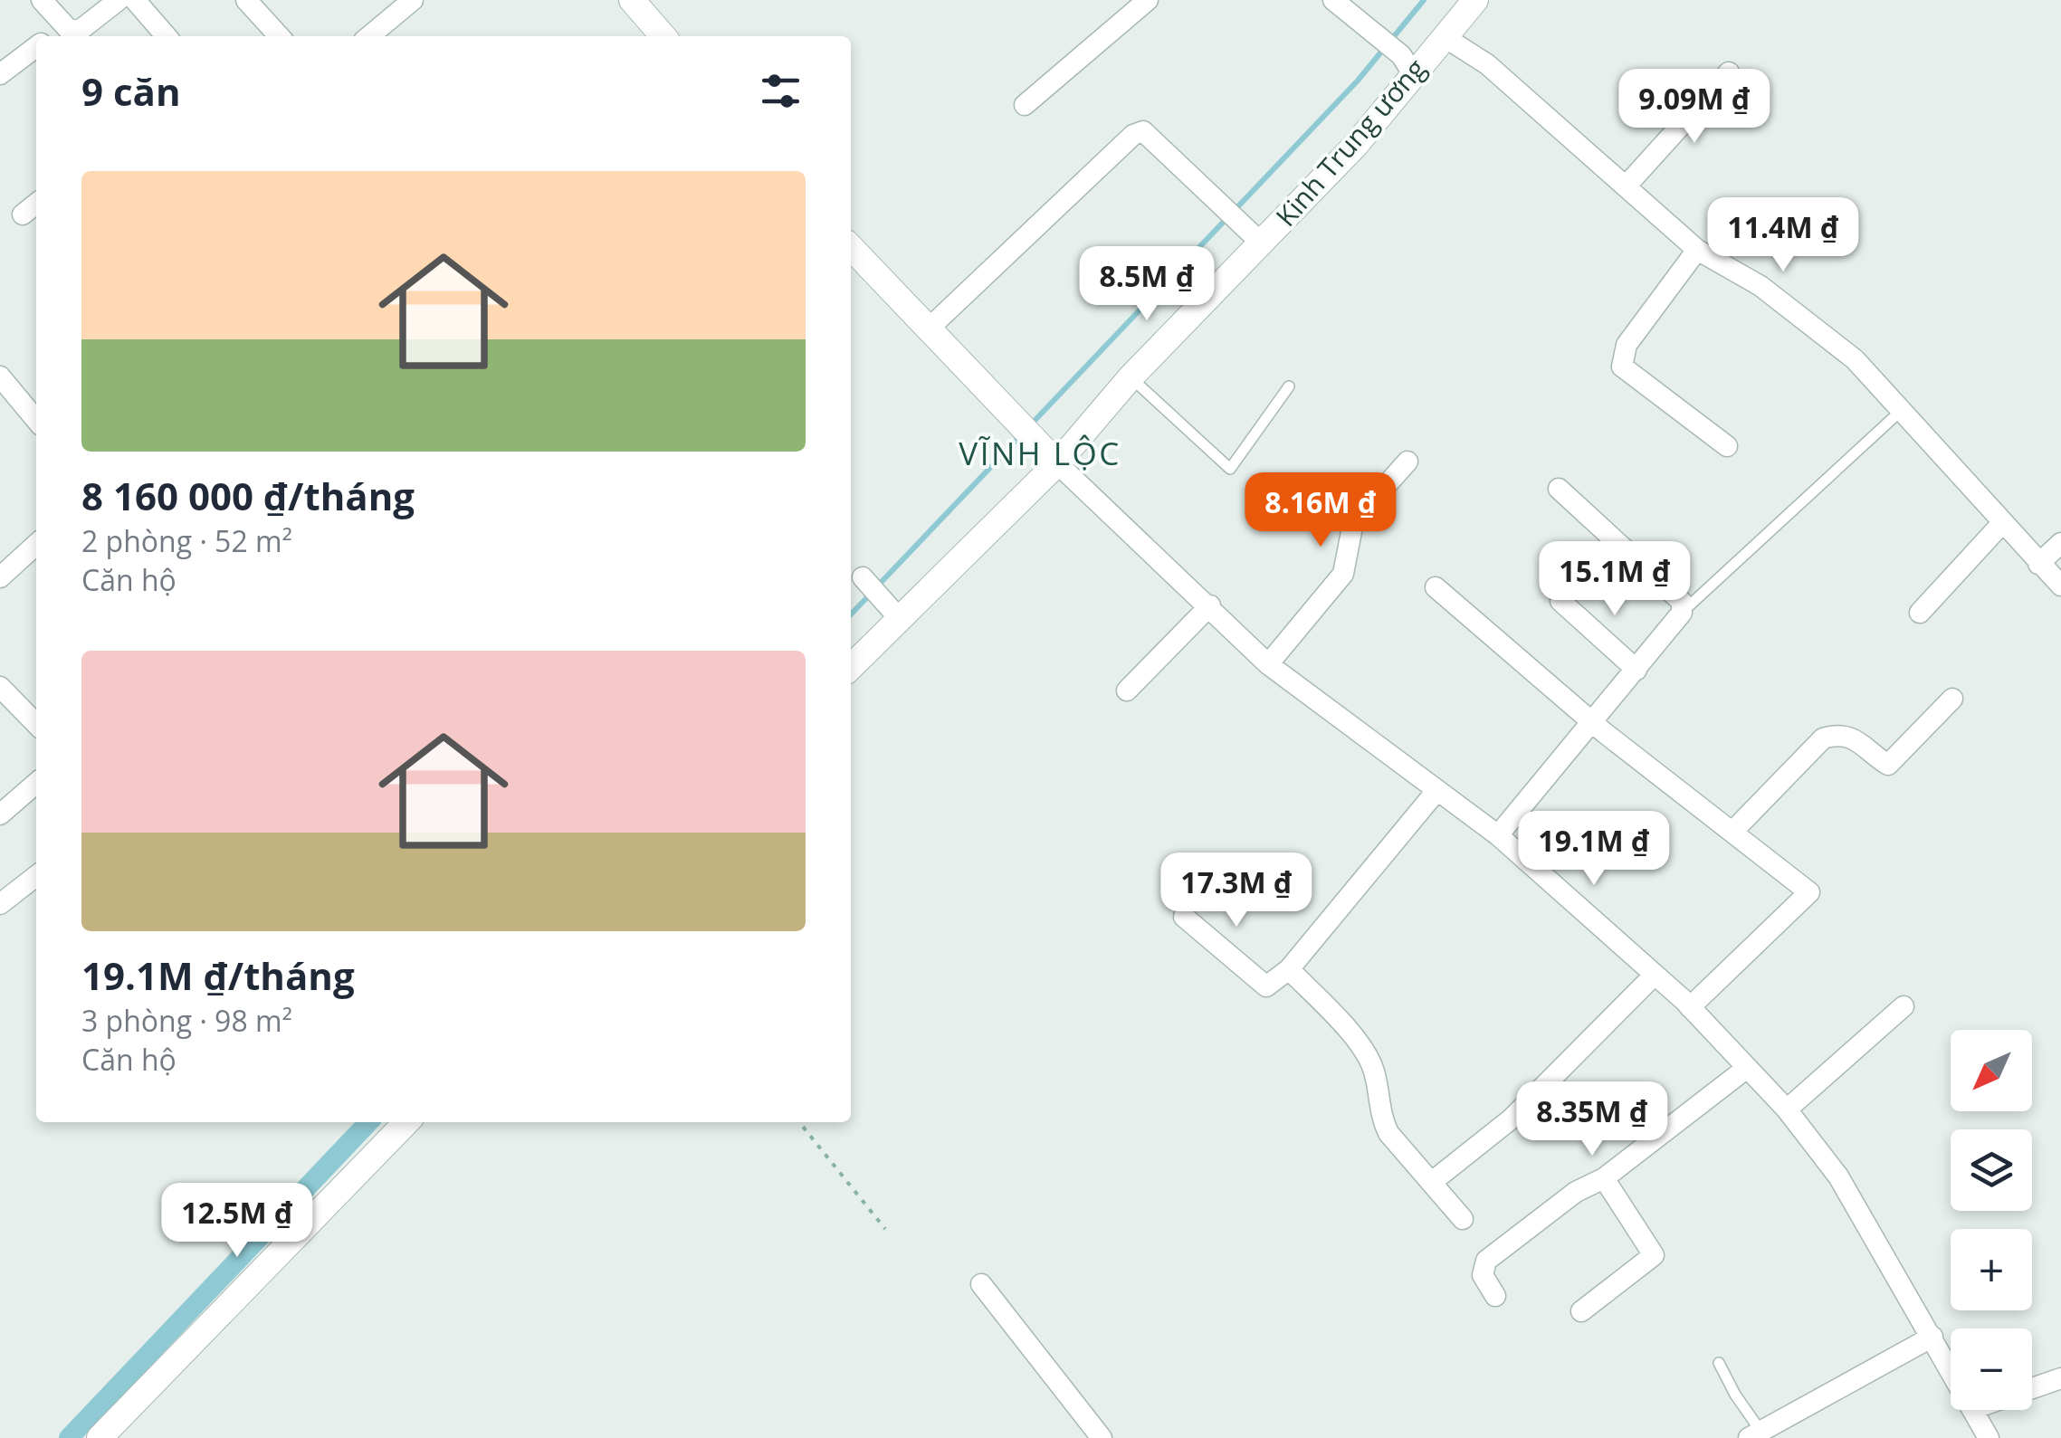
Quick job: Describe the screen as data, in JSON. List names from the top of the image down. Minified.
{"streets":{"street":["Kinh Trung ương"]},"districts":["VĨNH LỘC"],"north":"bottom left","page":{"heading":"9 căn","price":["9.09M ₫","11.4M ₫","8.5M ₫","8.16M ₫","15.1M ₫","19.1M ₫","17.3M ₫","8.35M ₫","12.5M ₫"],"list":[{"name":"8 160 000 ₫/tháng","note":"2 phòng · 52 m² · Căn hộ"},{"name":"19.1M ₫/tháng","note":"3 phòng · 98 m² · Căn hộ"}],"map_buttons":["+","−"]}}
